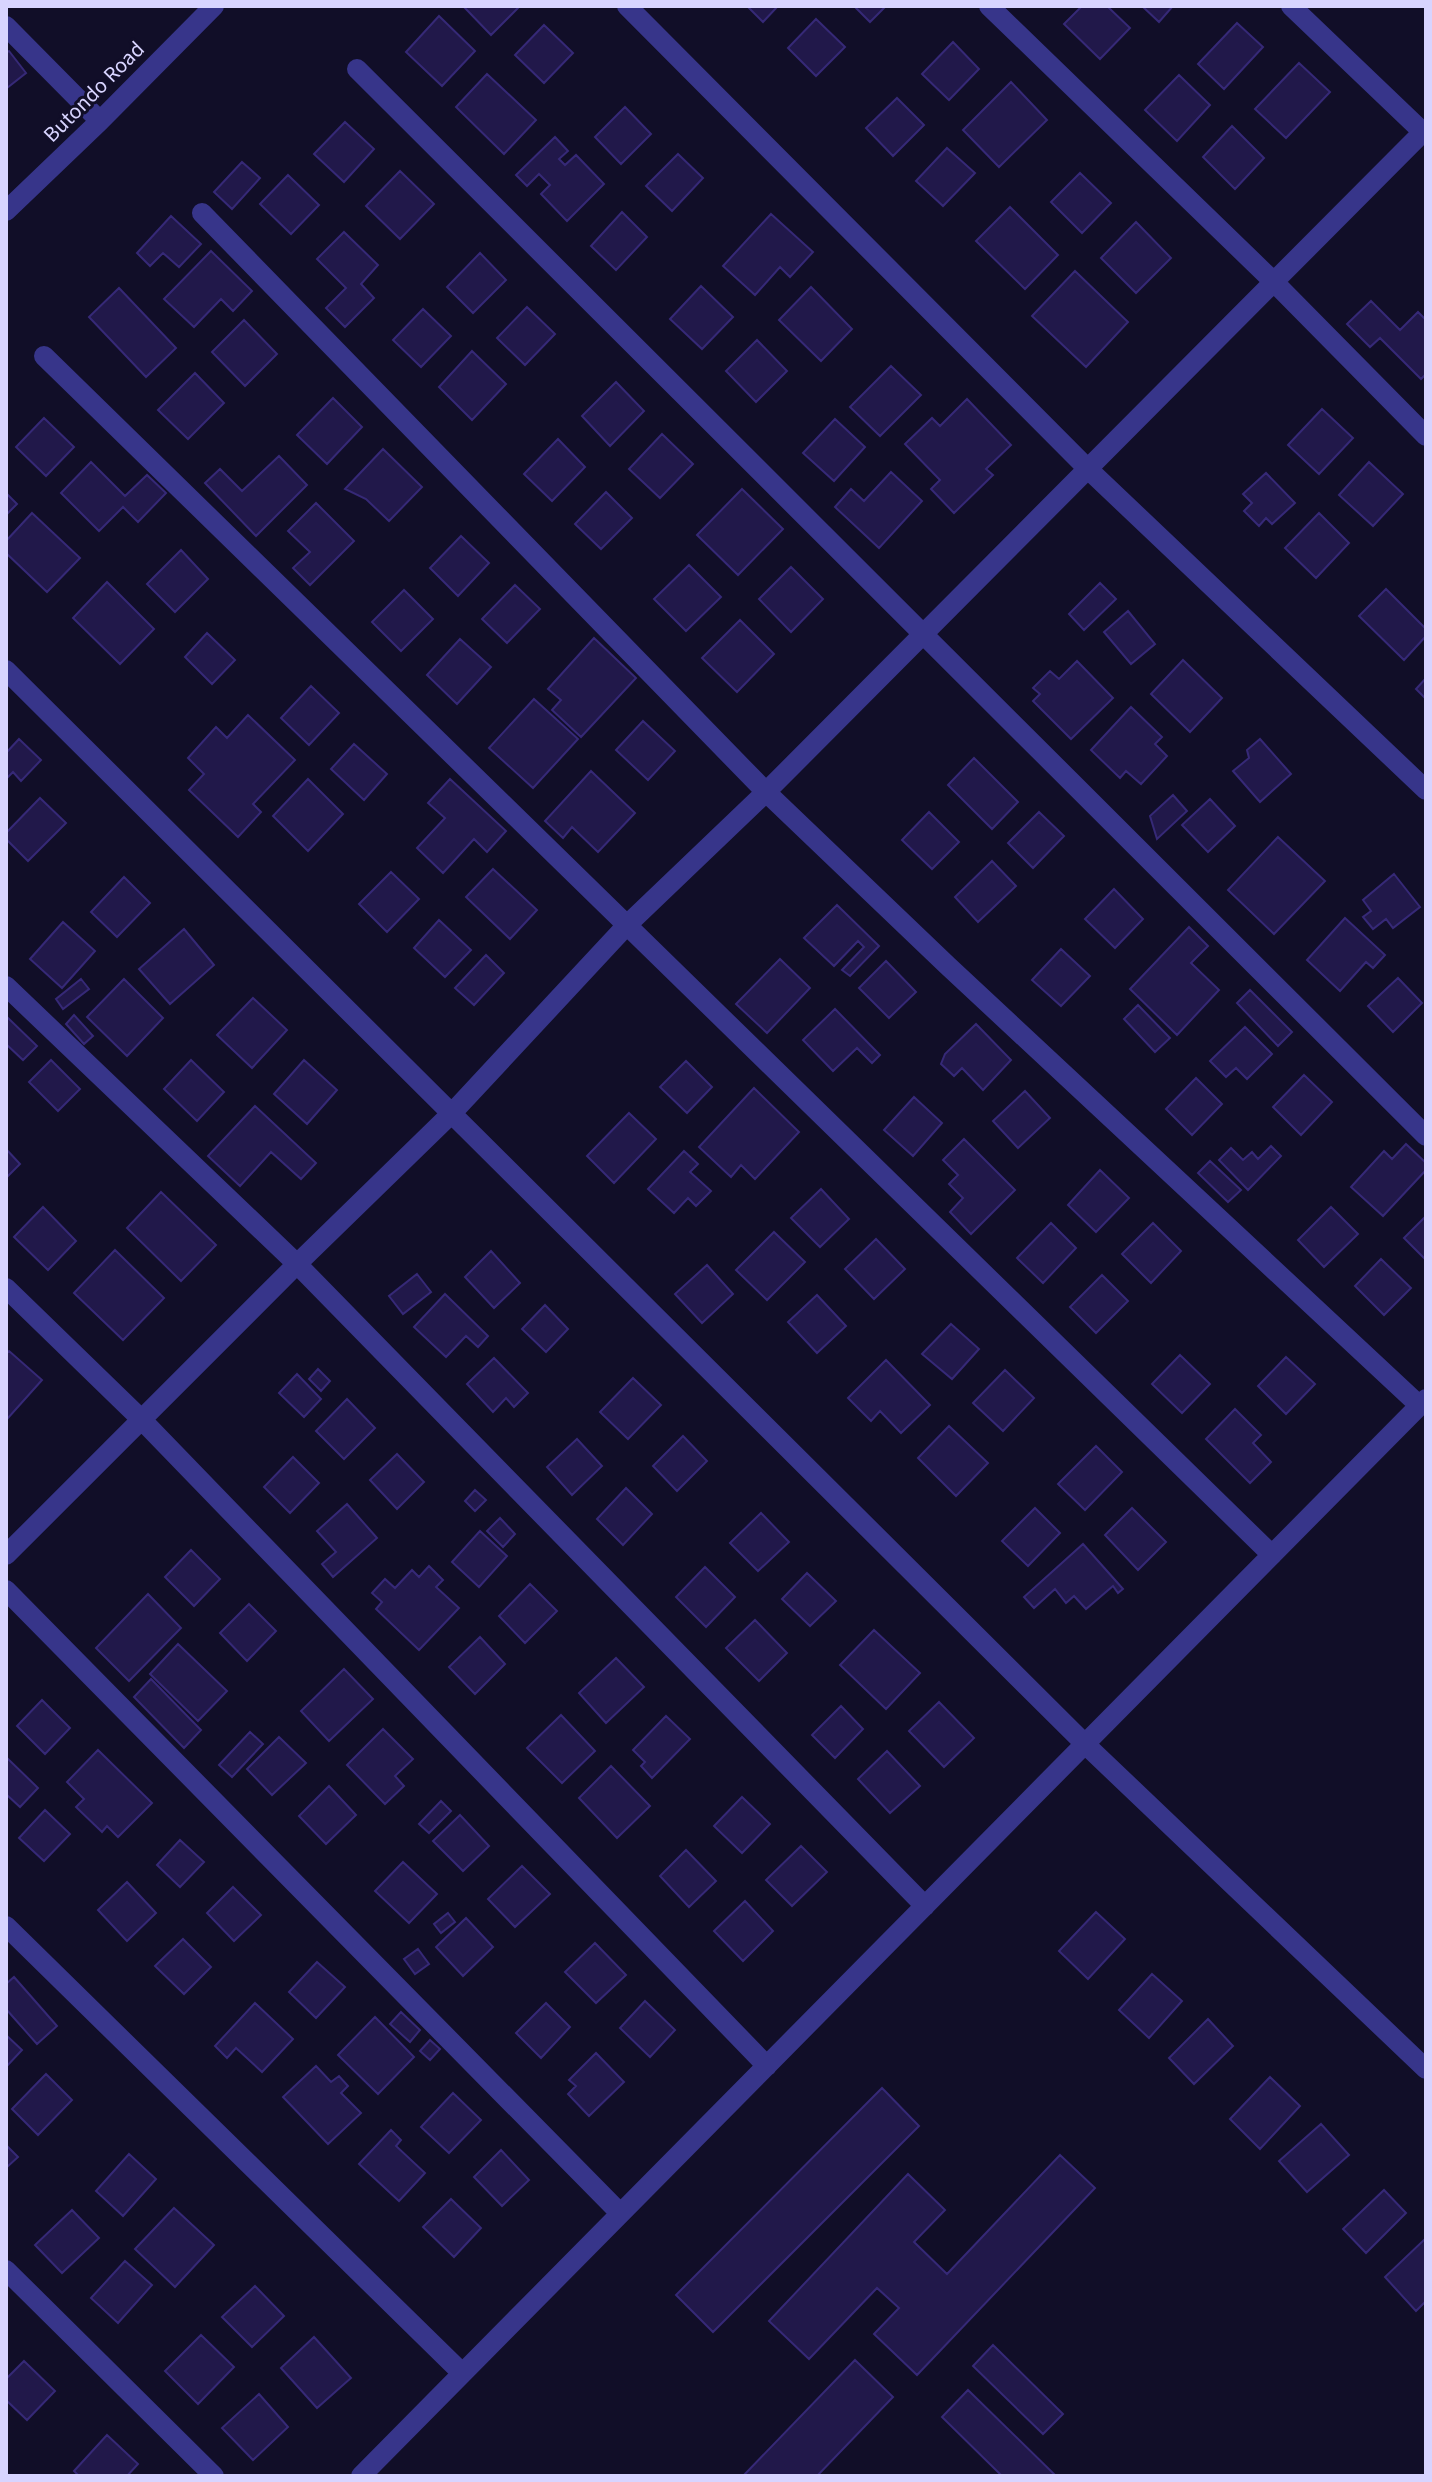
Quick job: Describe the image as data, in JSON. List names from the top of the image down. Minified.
{"streets":{"street":["Butondo Road"]}}
